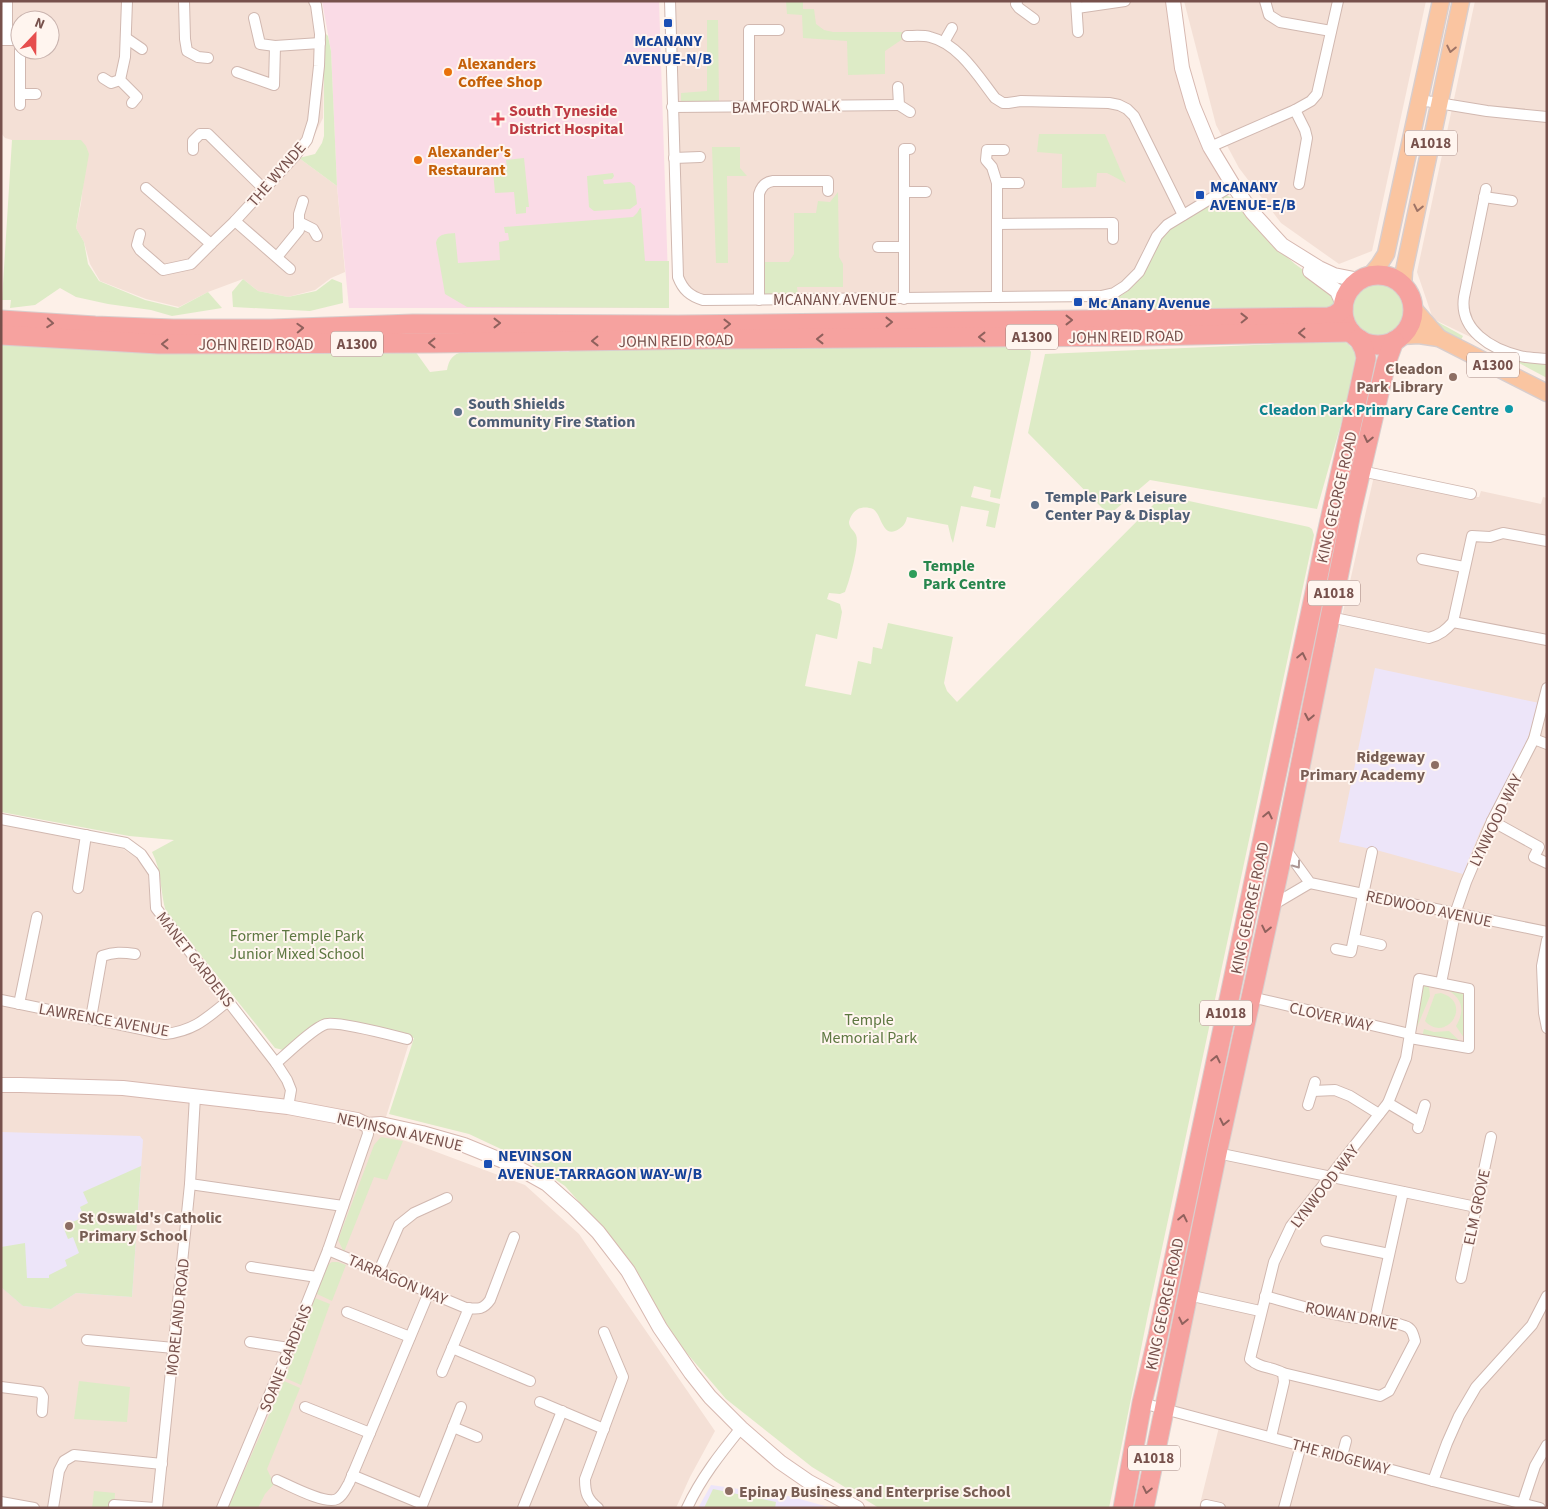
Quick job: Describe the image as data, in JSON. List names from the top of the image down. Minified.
{"streets":{"highway":["A1018","JOHN REID ROAD","A1300","KING GEORGE ROAD"],"street":["BAMFORD WALK","THE WYNDE","MCANANY AVENUE","LYNWOOD WAY","REDWOOD AVENUE","MANET GARDENS","CLOVER WAY","LAWRENCE AVENUE","NEVINSON AVENUE","ELM GROVE","TARRAGON WAY","ROWAN DRIVE","MORELAND ROAD","SOANE GARDENS","THE RIDGEWAY"]},"crossings":[["BAMFORD WALK","MCANANY AVENUE"],["A1018","JOHN REID ROAD"],["A1018","A1300"],["A1018","KING GEORGE ROAD"],["JOHN REID ROAD","A1300"],["JOHN REID ROAD","KING GEORGE ROAD"],["A1300","KING GEORGE ROAD"],["KING GEORGE ROAD","CLOVER WAY"],["KING GEORGE ROAD","THE RIDGEWAY"],["LYNWOOD WAY","REDWOOD AVENUE"],["LYNWOOD WAY","CLOVER WAY"],["LYNWOOD WAY","ROWAN DRIVE"],["MANET GARDENS","LAWRENCE AVENUE"],["MANET GARDENS","NEVINSON AVENUE"],["NEVINSON AVENUE","MORELAND ROAD"],["NEVINSON AVENUE","SOANE GARDENS"],["TARRAGON WAY","SOANE GARDENS"]],"parks":["Former Temple Park Junior Mixed School","Temple Memorial Park"],"places":{"transit":["McANANY AVENUE-N/B","McANANY AVENUE-E/B","Mc Anany Avenue","NEVINSON AVENUE-TARRAGON WAY-W/B"],"other":["Alexanders Coffee Shop","Alexander's Restaurant","Cleadon Park Library","Cleadon Park Primary Care Centre","South Shields Community Fire Station","Temple Park Leisure Center Pay & Display","Temple Park Centre","Ridgeway Primary Academy","St Oswald's Catholic Primary School","Epinay Business and Enterprise School"],"health":["South Tyneside District Hospital"]},"north":"top"}
